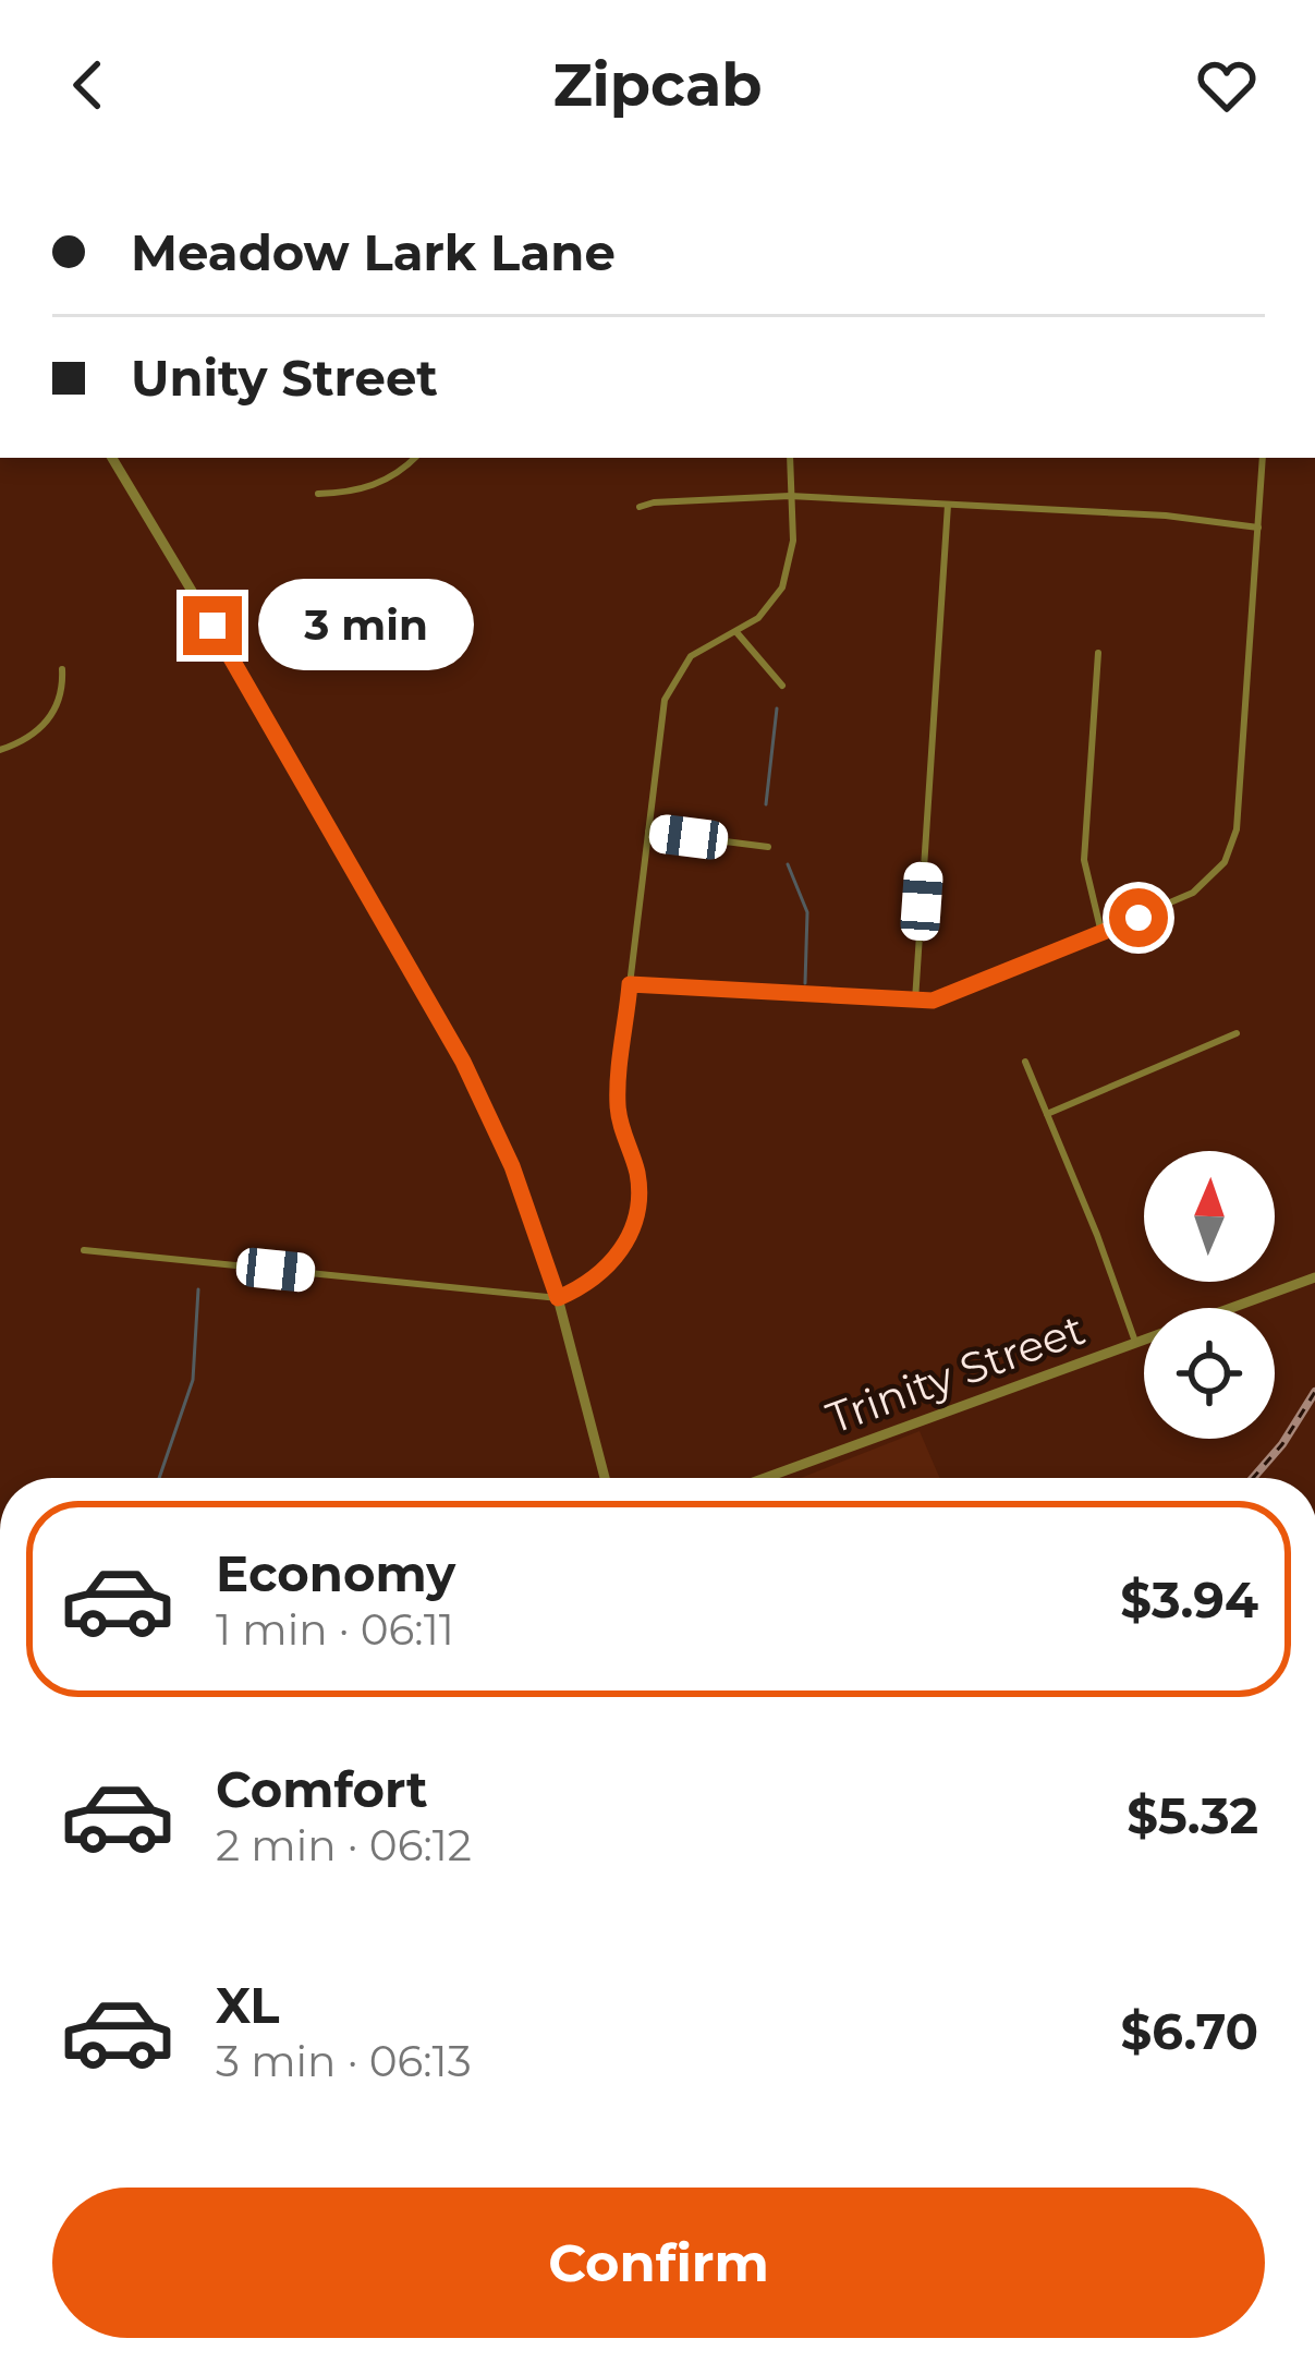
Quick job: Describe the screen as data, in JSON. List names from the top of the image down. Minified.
{"streets":{"street":["Trinity Street"]},"north":"top","page":{"header":"Zipcab","banner":["Meadow Lark Lane","Unity Street"],"bubble":"3 min","list":[{"name":"Economy","note":"1 min · 06:11","value":"$3.94"},{"name":"Comfort","note":"2 min · 06:12","value":"$5.32"},{"name":"XL","note":"3 min · 06:13","value":"$6.70"}],"buttons":"Confirm"}}
